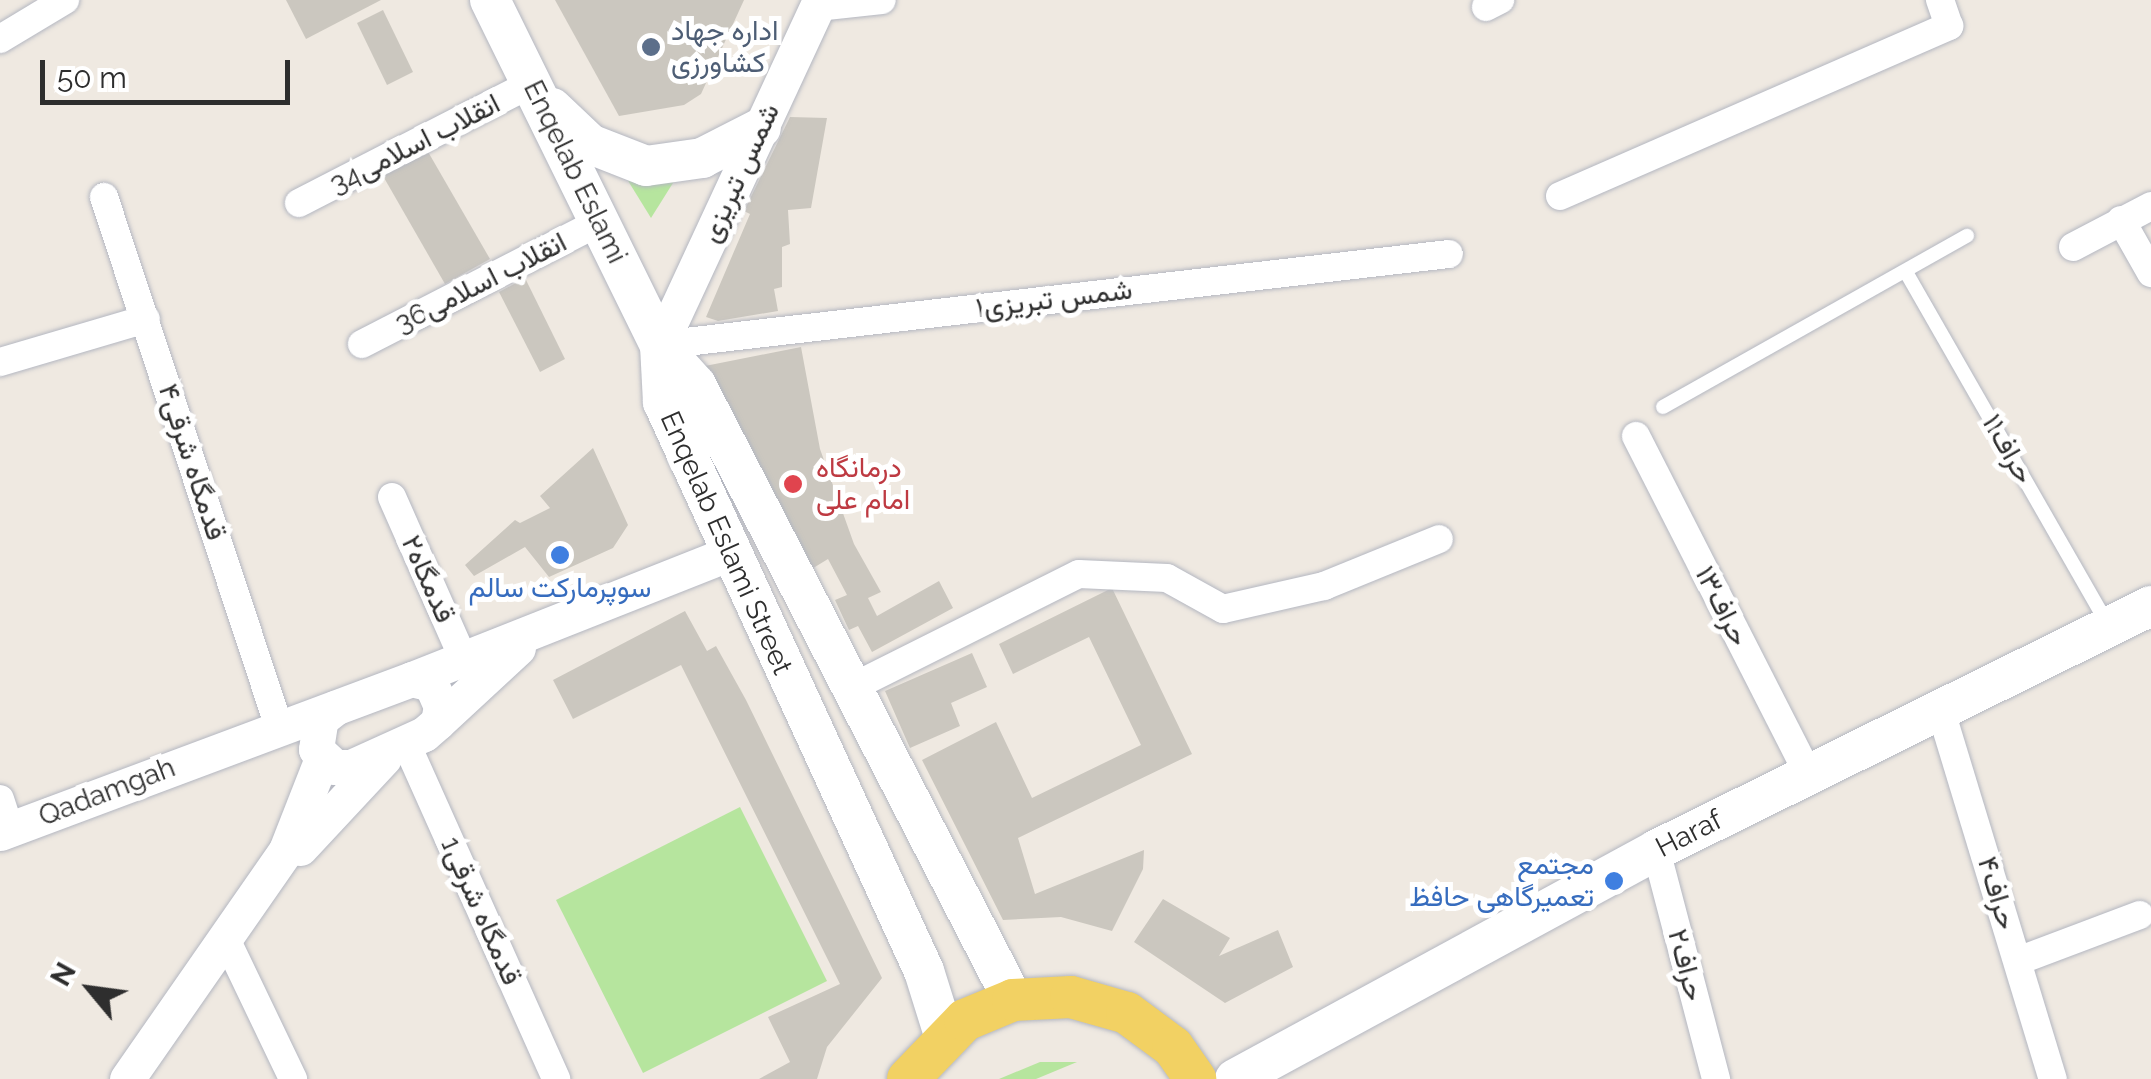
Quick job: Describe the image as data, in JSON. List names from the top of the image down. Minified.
{"streets":{"main road":["Enqelab Eslami","Enqelab Eslami Street","Haraf"],"street":["34انقلاب اسلامی","شمس تبریزی","36انقلاب اسلامی","شمس تبریزی۱","قدمگاه شرقی۴","قدمگاه۲","حراف۱۳","Qadamgah","حراف۴","1قدمگاه شرقی","حراف۲"],"lane":["حراف۱۱"]},"crossings":[["34انقلاب اسلامی","Enqelab Eslami"],["Enqelab Eslami","شمس تبریزی"],["Enqelab Eslami","36انقلاب اسلامی"],["Enqelab Eslami","شمس تبریزی۱"],["Enqelab Eslami","Enqelab Eslami Street"],["شمس تبریزی","شمس تبریزی۱"],["شمس تبریزی","Enqelab Eslami Street"],["شمس تبریزی۱","Enqelab Eslami Street"],["حراف۱۱","Haraf"],["قدمگاه شرقی۴","Qadamgah"],["حراف۱۳","Haraf"],["Qadamgah","1قدمگاه شرقی"],["Haraf","حراف۴"],["Haraf","حراف۲"]],"places":["اداره جهاد کشاورزی","درمانگاه امام علی","سوپرمارکت سالم","مجتمع تعمیرگاهی حافظ"],"scale_bar":"50 m","north":"top left"}
